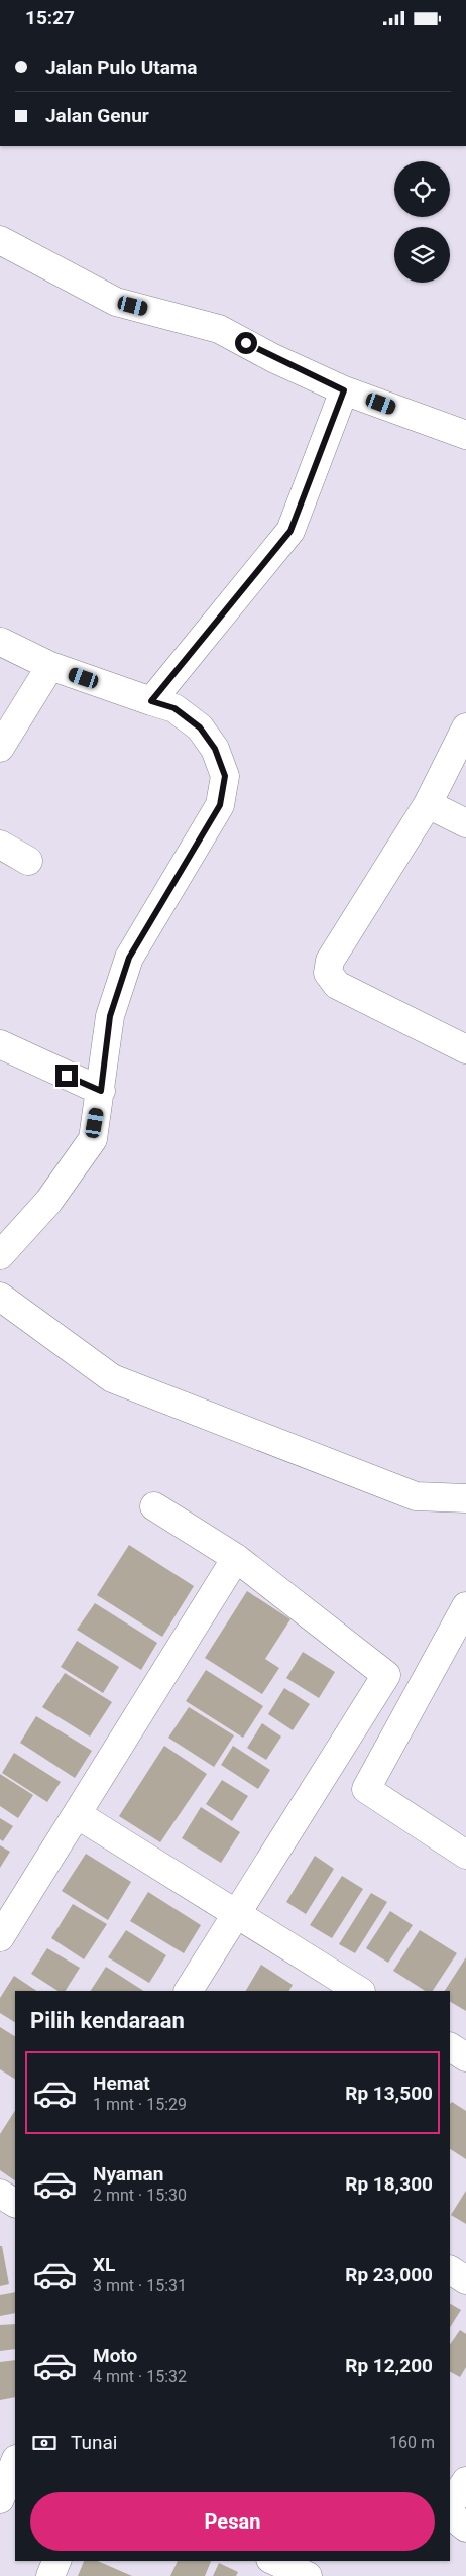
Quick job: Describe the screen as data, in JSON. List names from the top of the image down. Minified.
{"page":{"status":"15:27","banner":["Jalan Pulo Utama","Jalan Genur"],"heading":"Pilih kendaraan","list":[{"name":"Hemat","note":"1 mnt · 15:29","value":"Rp 13,500"},{"name":"Nyaman","note":"2 mnt · 15:30","value":"Rp 18,300"},{"name":"XL","note":"3 mnt · 15:31","value":"Rp 23,000"},{"name":"Moto","note":"4 mnt · 15:32","value":"Rp 12,200"}],"pay":["Tunai","160 m"],"buttons":"Pesan"}}
